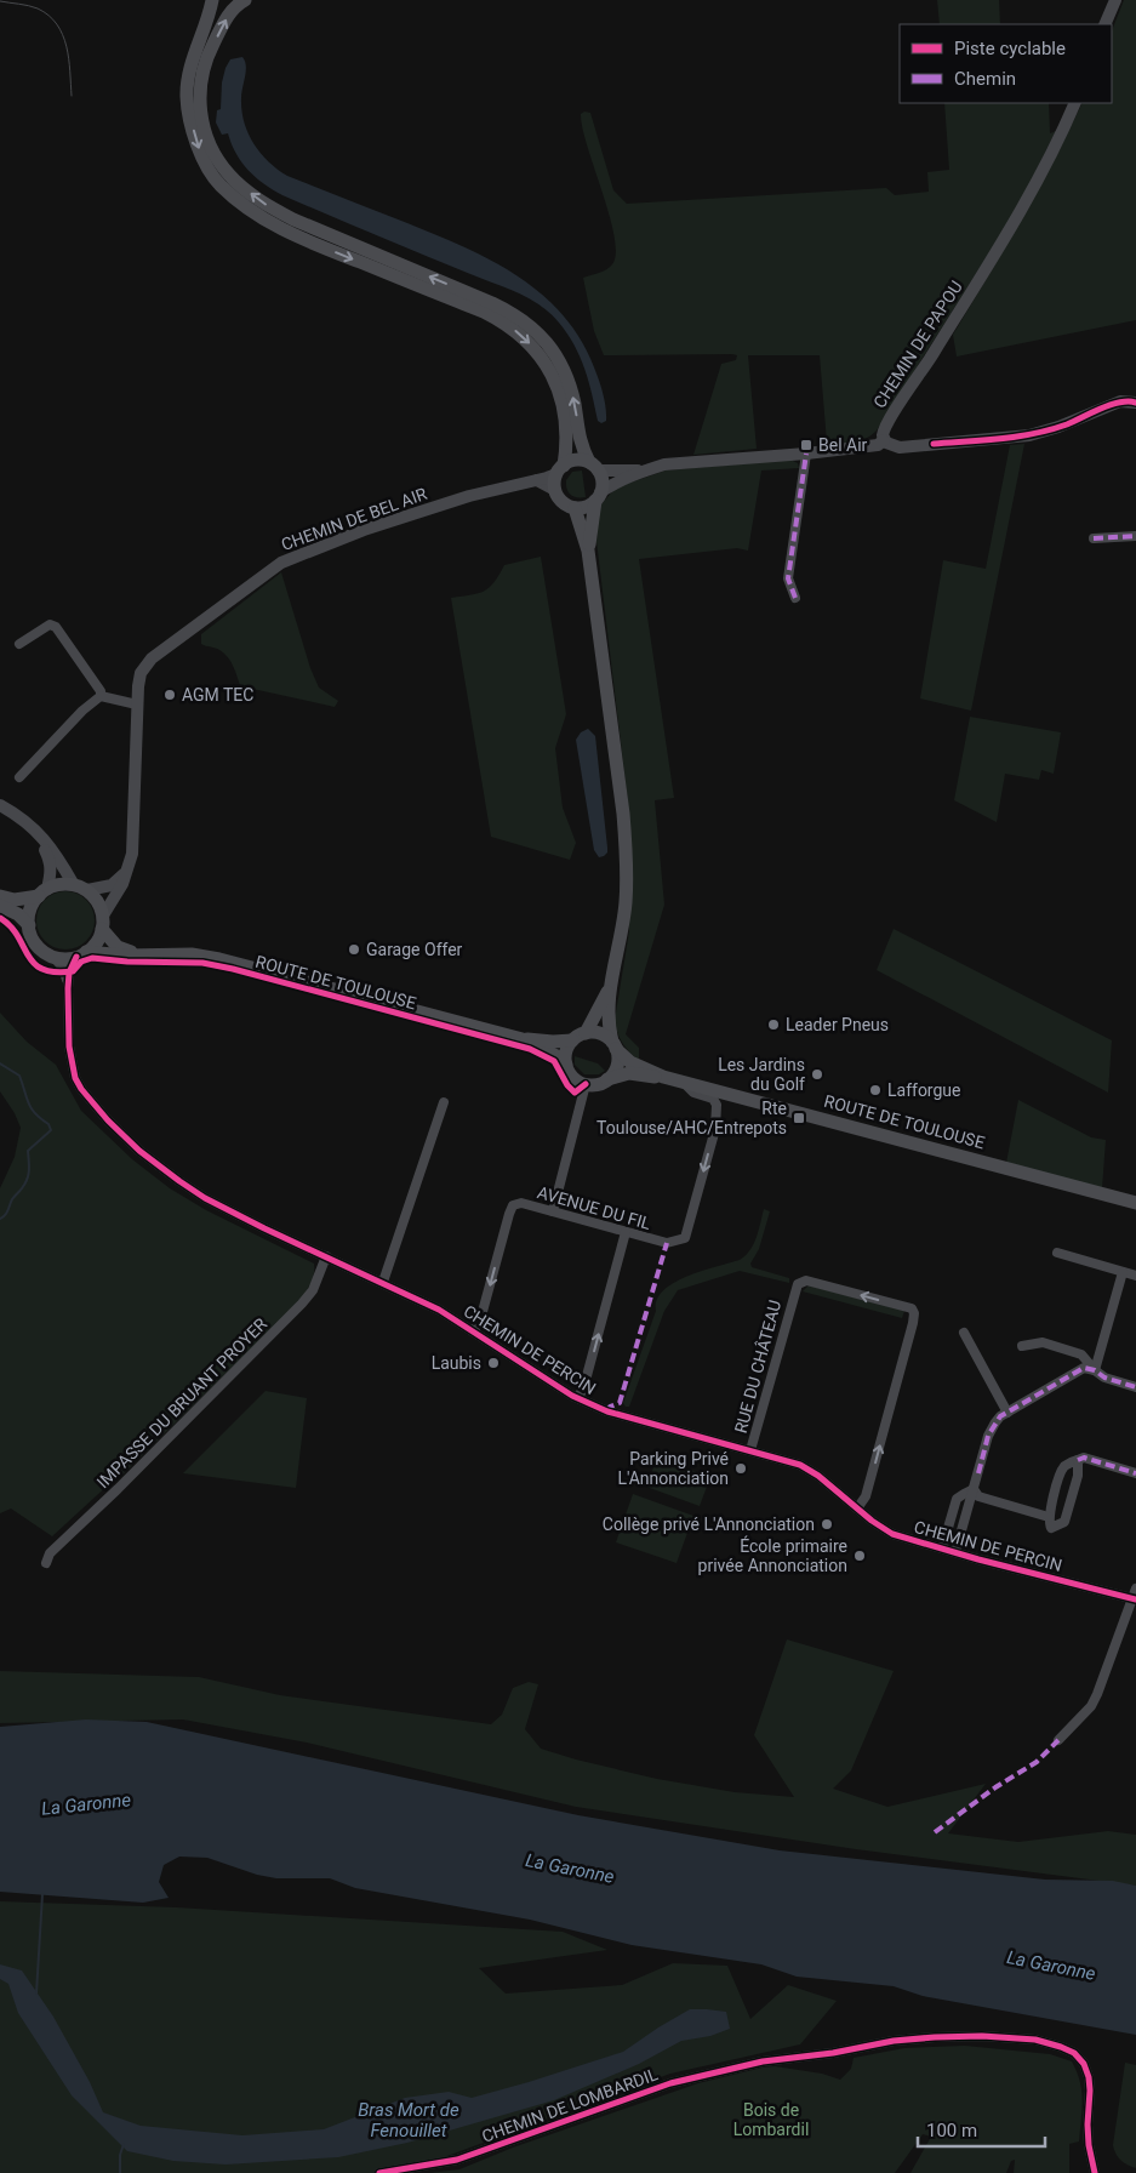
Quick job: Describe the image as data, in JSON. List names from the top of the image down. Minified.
{"streets":{"main road":["ROUTE DE TOULOUSE"],"street":["CHEMIN DE PAPOU","CHEMIN DE BEL AIR","AVENUE DU FIL","CHEMIN DE PERCIN","RUE DU CHÂTEAU","IMPASSE DU BRUANT PROYER","CHEMIN DE LOMBARDIL"]},"crossings":[["CHEMIN DE BEL AIR","ROUTE DE TOULOUSE"],["CHEMIN DE BEL AIR","CHEMIN DE PERCIN"],["ROUTE DE TOULOUSE","AVENUE DU FIL"],["ROUTE DE TOULOUSE","CHEMIN DE PERCIN"],["AVENUE DU FIL","CHEMIN DE PERCIN"],["CHEMIN DE PERCIN","RUE DU CHÂTEAU"],["CHEMIN DE PERCIN","IMPASSE DU BRUANT PROYER"]],"water":["La Garonne","Bras Mort de Fenouillet"],"parks":["Bois de Lombardil"],"places":{"transit":["Bel Air","Rte Toulouse/AHC/Entrepots"],"other":["AGM TEC","Garage Offer","Leader Pneus","Les Jardins du Golf","Lafforgue","Laubis","Parking Privé L'Annonciation","Collège privé L'Annonciation","École primaire privée Annonciation"]},"legend":["Piste cyclable","Chemin"],"scale_bar":"100 m"}
